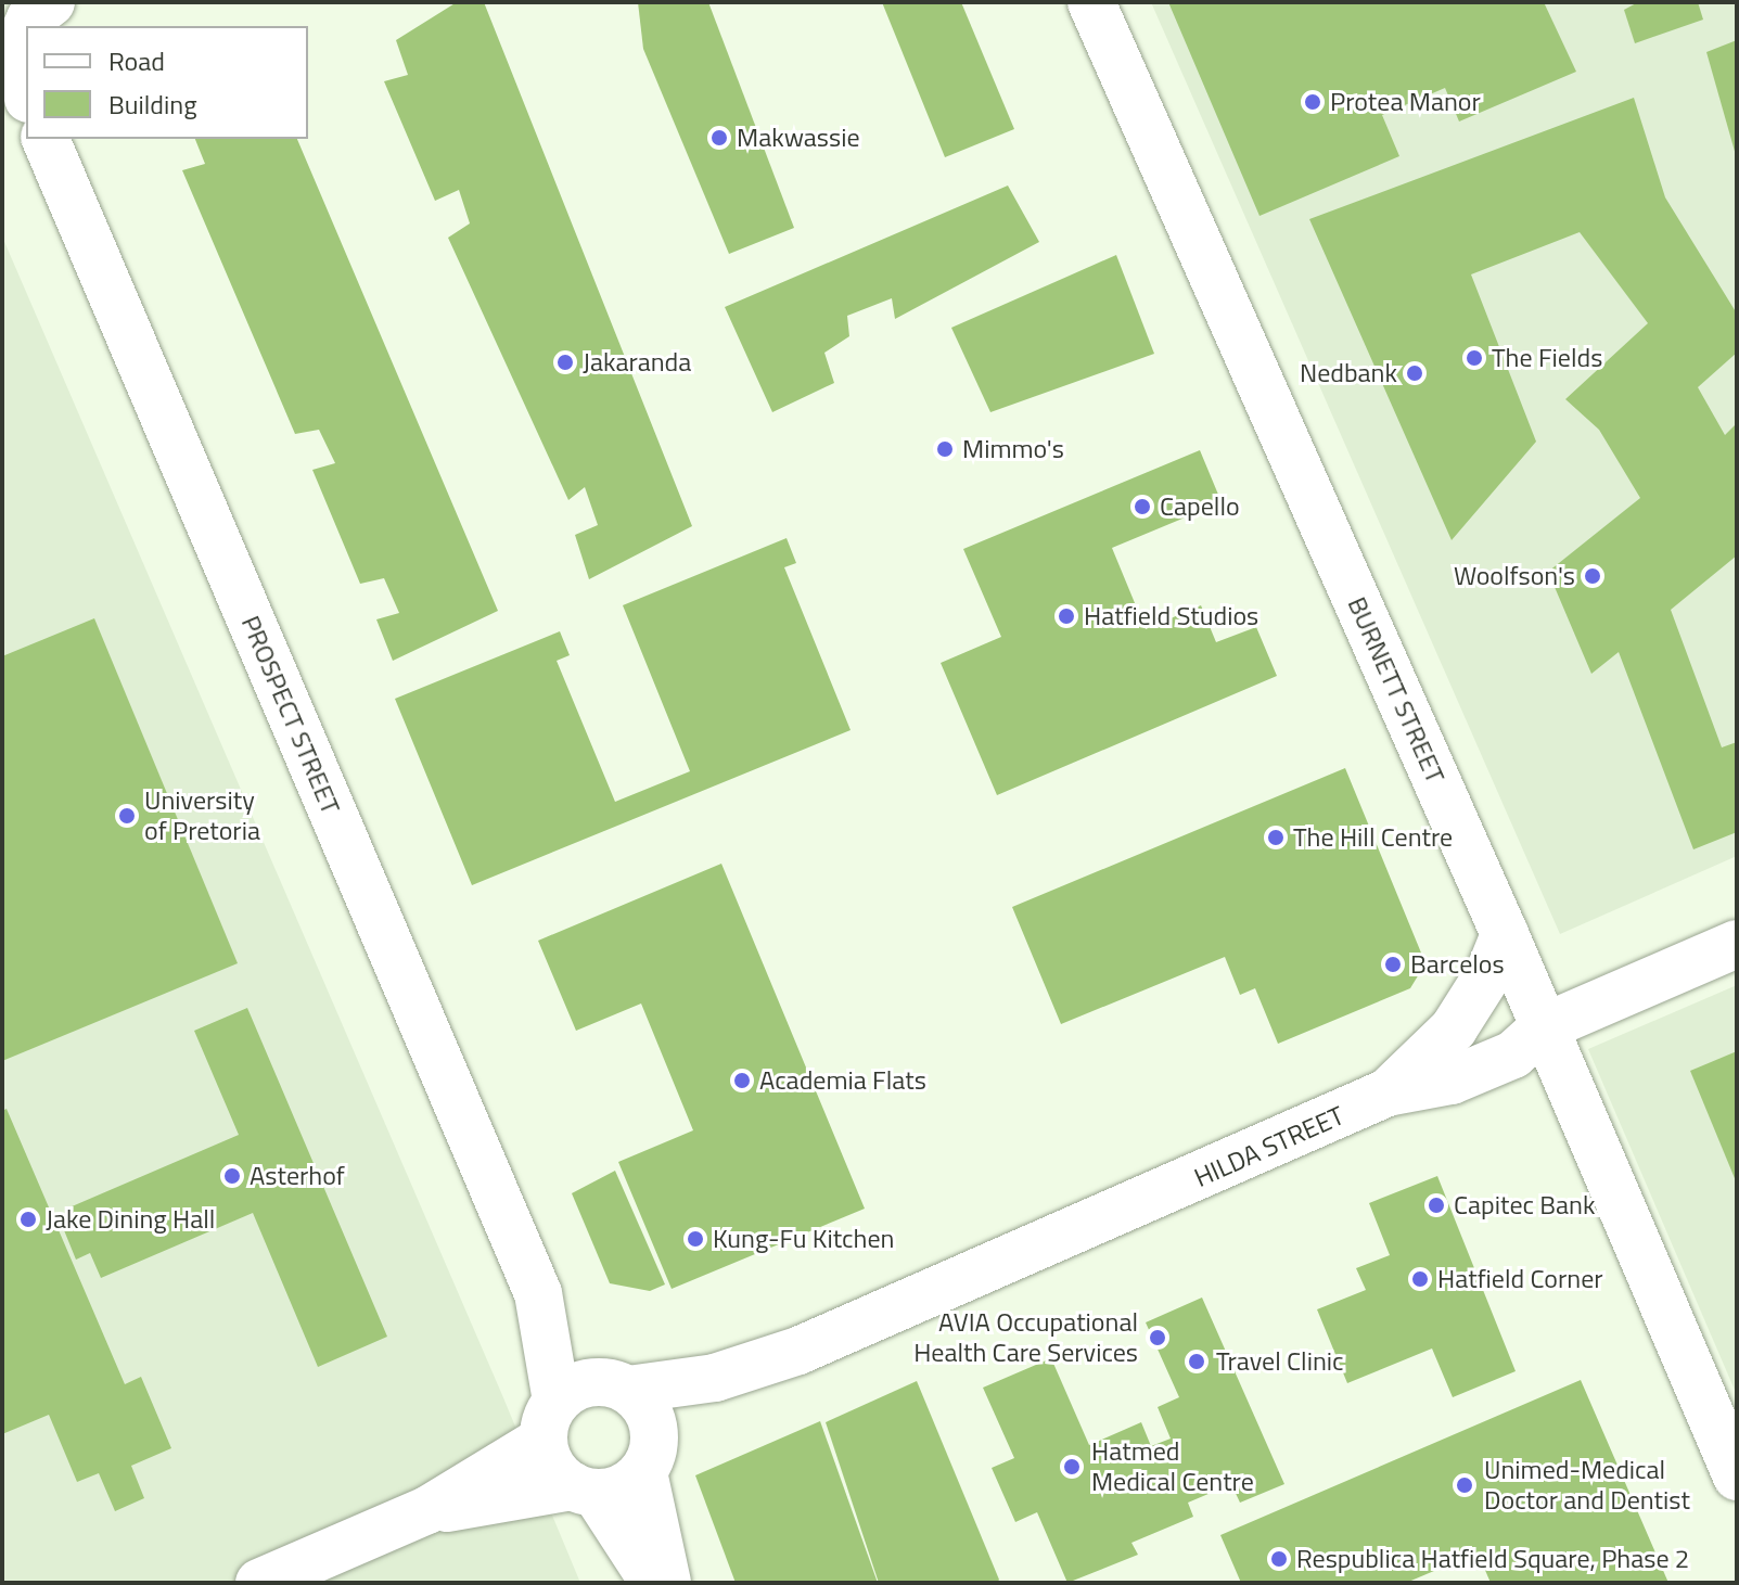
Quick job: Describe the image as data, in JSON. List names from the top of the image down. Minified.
{"streets":{"street":["BURNETT STREET","PROSPECT STREET","HILDA STREET"]},"crossings":[["BURNETT STREET","HILDA STREET"],["PROSPECT STREET","HILDA STREET"]],"places":["Protea Manor","Makwassie","The Fields","Jakaranda","Nedbank","Mimmo's","Capello","Woolfson's","Hatfield Studios","University of Pretoria","The Hill Centre","Barcelos","Academia Flats","Asterhof","Capitec Bank","Jake Dining Hall","Kung-Fu Kitchen","Hatfield Corner","AVIA Occupational Health Care Services","Travel Clinic","Hatmed Medical Centre","Unimed-Medical Doctor and Dentist","Respublica Hatfield Square, Phase 2"],"legend":["Road","Building"]}
